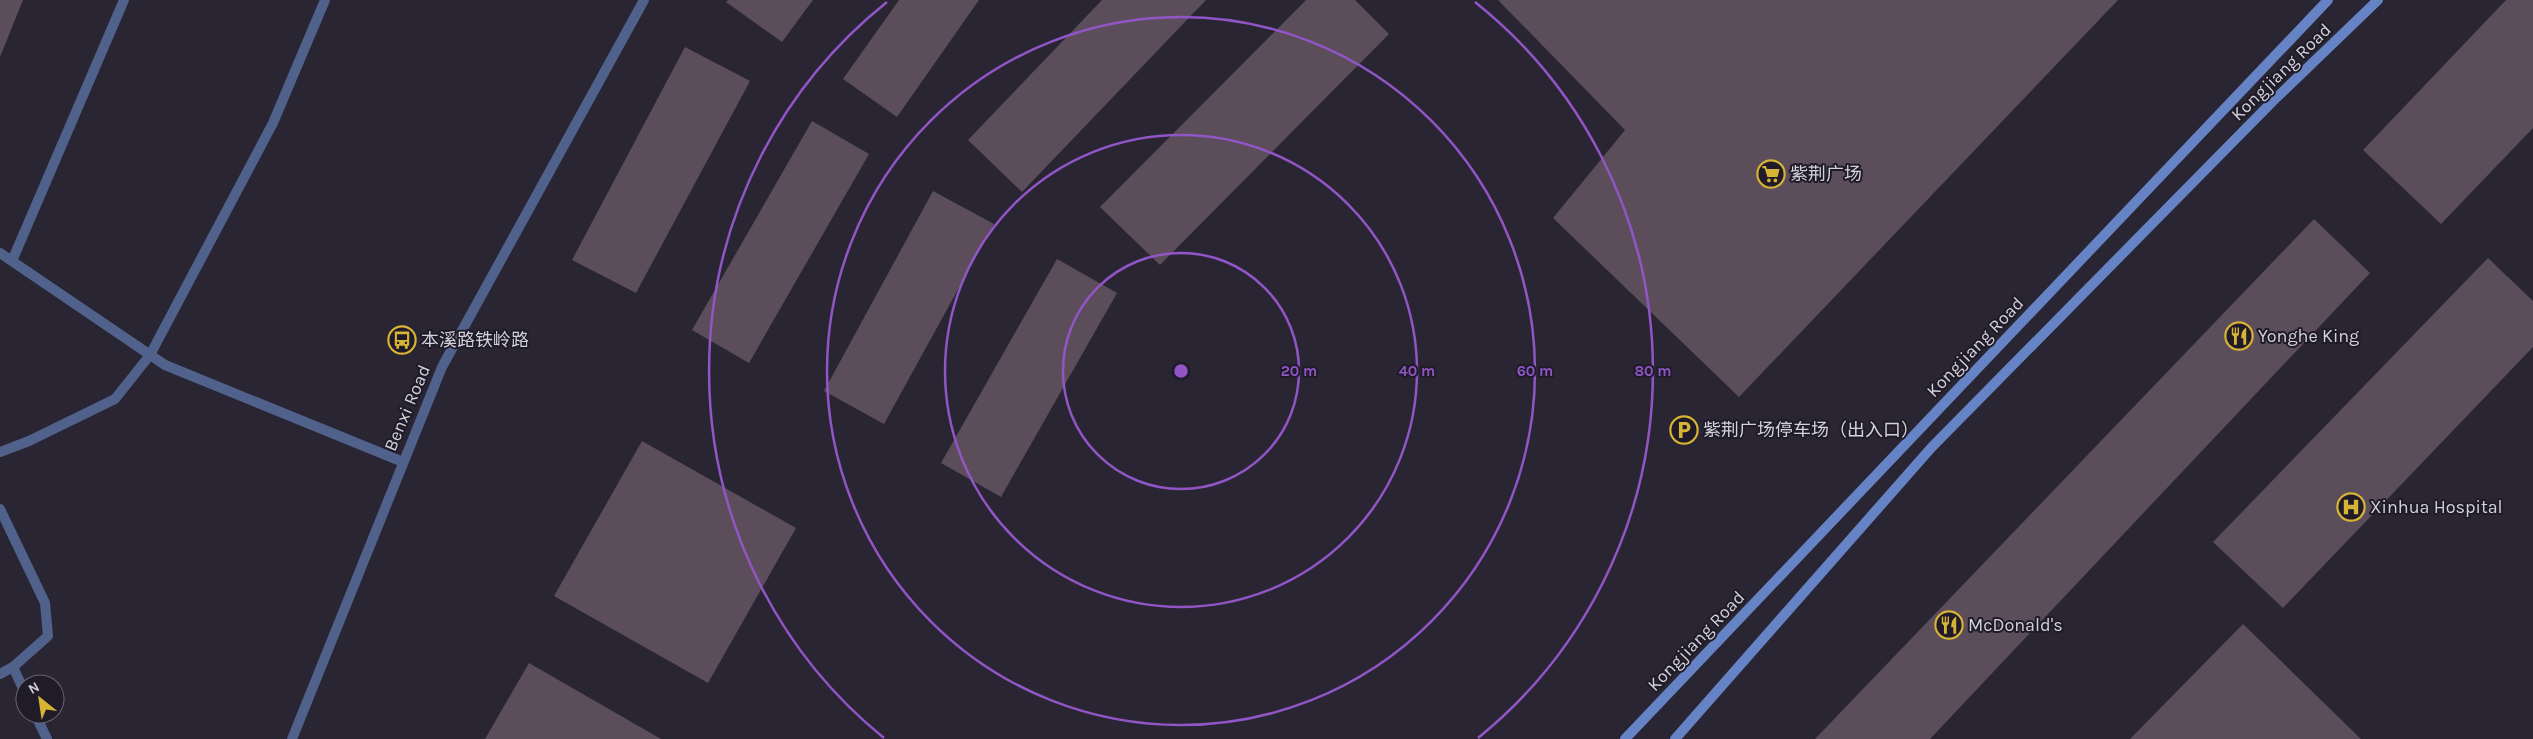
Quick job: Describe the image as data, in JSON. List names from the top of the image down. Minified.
{"streets":{"main road":["Kongjiang Road"],"street":["Benxi Road"]},"places":{"supermarket":["紫荆广场"],"restaurant":["Yonghe King","McDonald's"],"bus stop":["本溪路铁岭路"],"parking":["紫荆广场停车场（出入口）"],"hospital":["Xinhua Hospital"]},"north":"top left","rings":["20 m","40 m","60 m","80 m"]}
